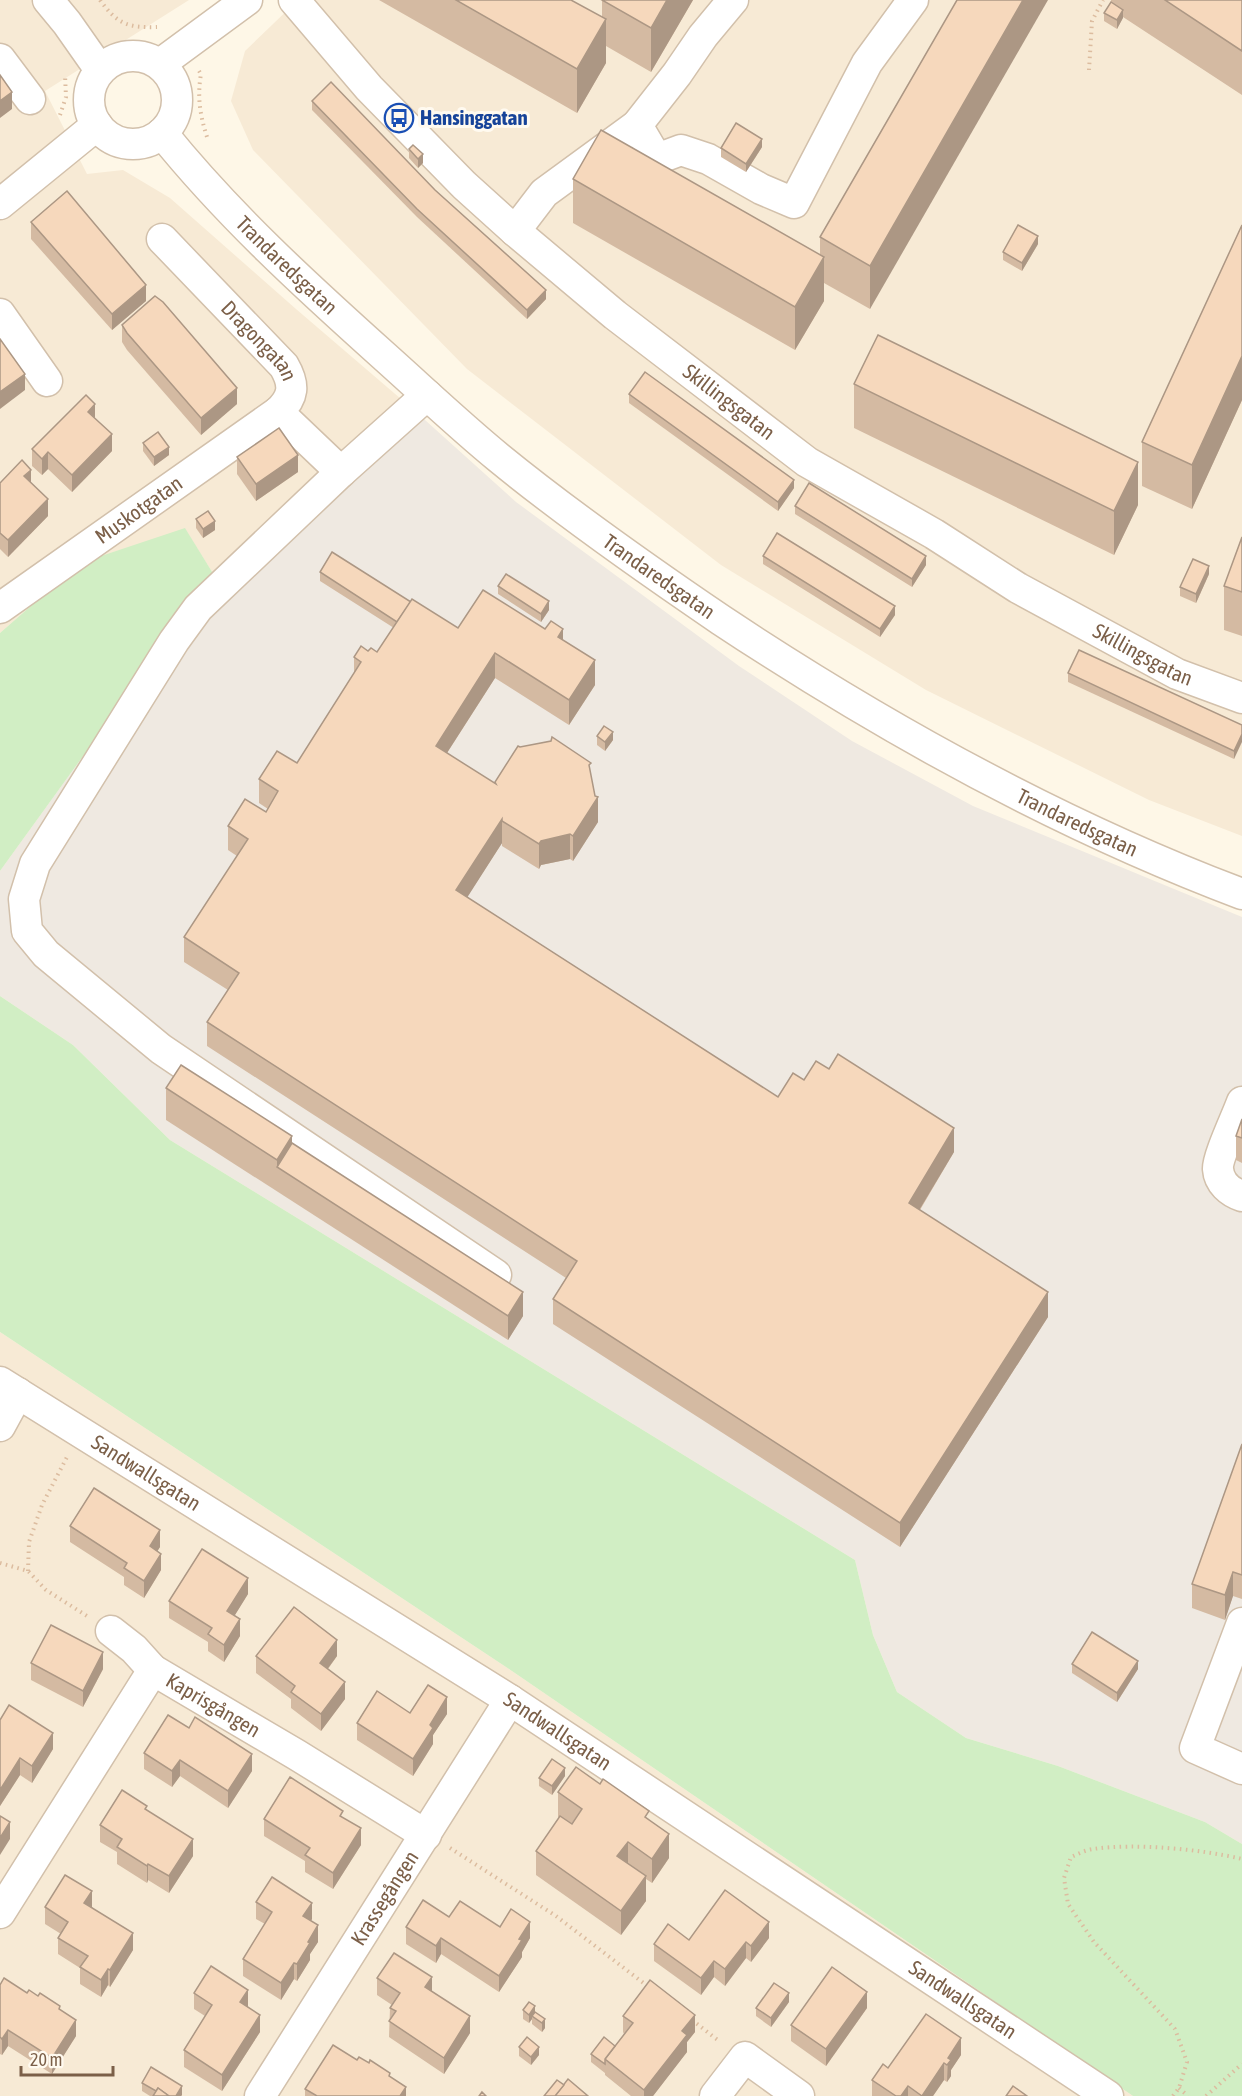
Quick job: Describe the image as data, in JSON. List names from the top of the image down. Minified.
{"streets":{"street":["Trandaredsgatan","Dragongatan","Skillingsgatan","Muskotgatan","Sandwallsgatan","Kaprisgången","Krassegången"]},"crossings":[["Dragongatan","Muskotgatan"],["Sandwallsgatan","Krassegången"],["Kaprisgången","Krassegången"]],"places":{"bus stop":["Hansinggatan"]},"scale_bar":"20 m"}
